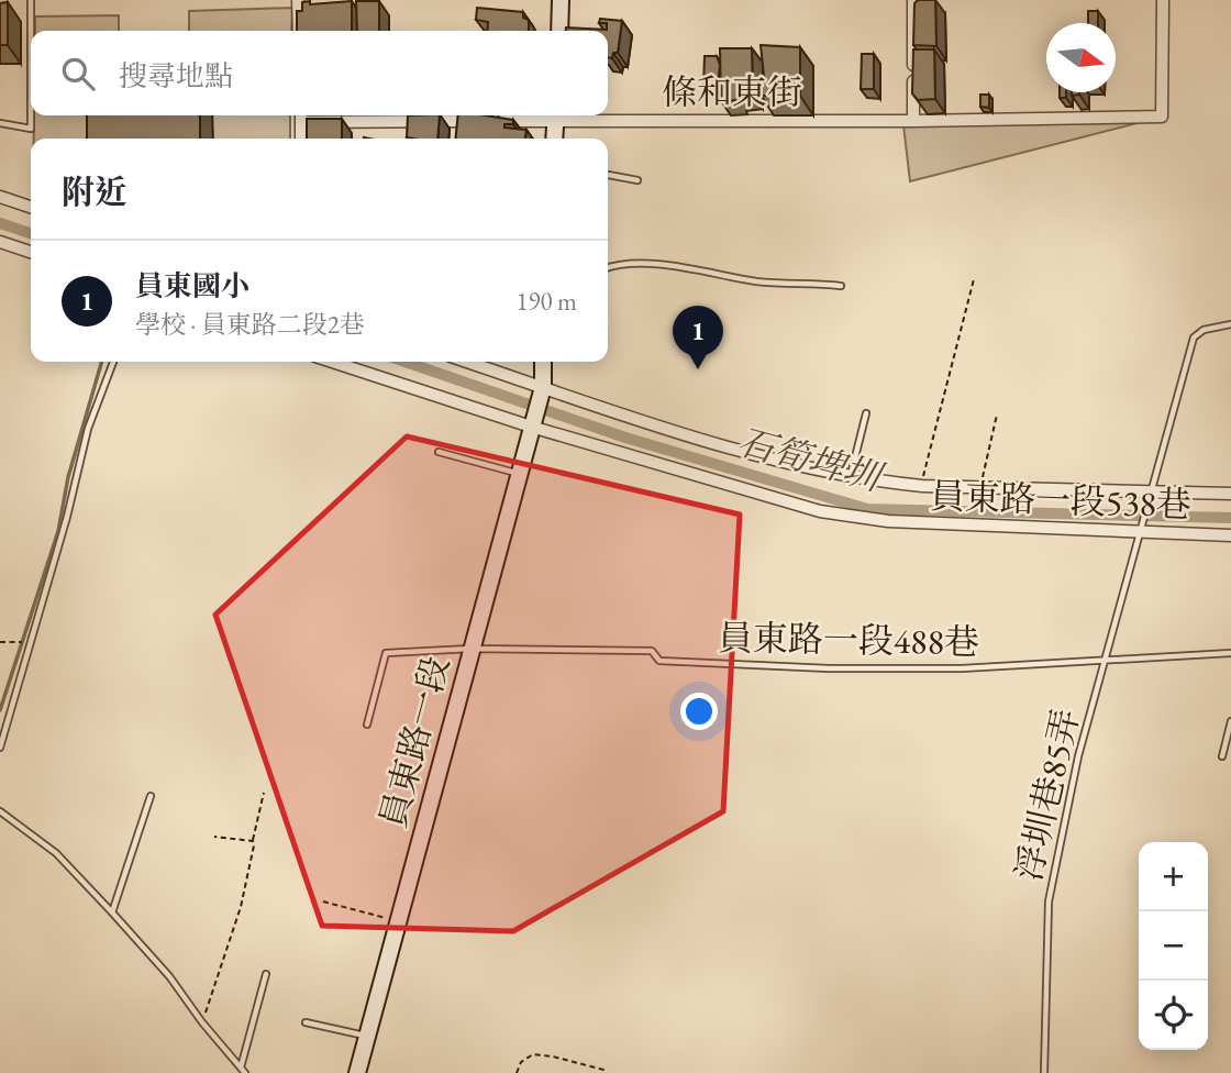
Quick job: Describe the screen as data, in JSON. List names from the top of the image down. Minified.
{"streets":{"main road":["員東路一段"],"street":["條和東街","員東路一段538巷"],"lane":["員東路一段488巷","浮圳巷85弄"]},"crossings":[["員東路一段538巷","員東路一段"],["員東路一段538巷","浮圳巷85弄"],["員東路一段488巷","員東路一段"],["員東路一段488巷","浮圳巷85弄"]],"water":["石筍埤圳"],"north":"right","page":{"search":"搜尋地點","heading":"附近","list":[{"mark":"1","name":"員東國小","note":"學校 · 員東路二段2巷","value":"190 m"}],"pins":"1","map_buttons":["+","−"]}}
